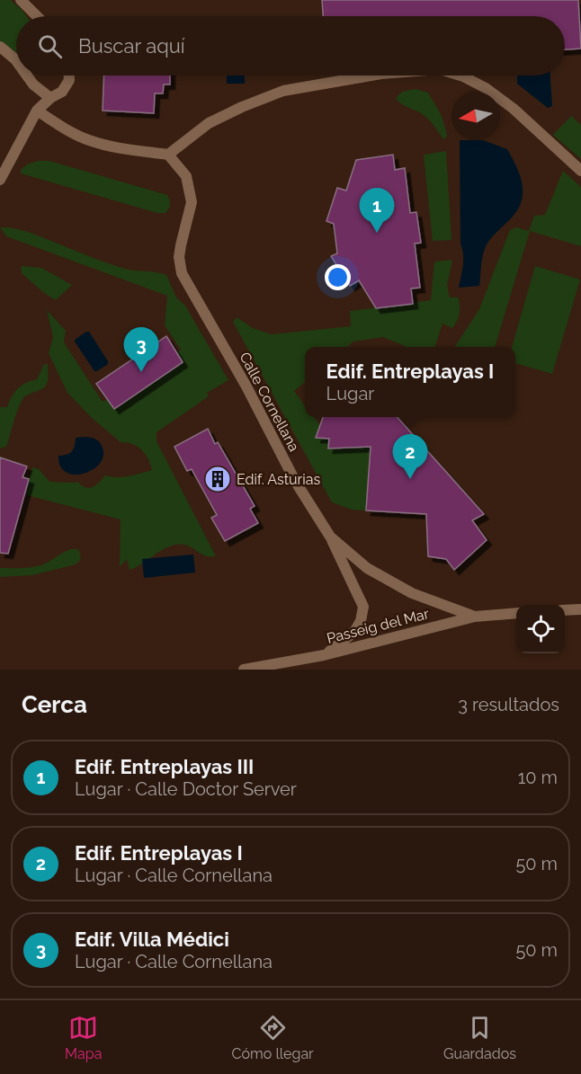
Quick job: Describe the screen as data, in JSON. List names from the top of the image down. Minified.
{"streets":{"street":["Calle Cornellana","Passeig del Mar"]},"crossings":[["Calle Cornellana","Passeig del Mar"]],"places":{"building":["Edif. Asturias"]},"north":"left","page":{"search":"Buscar aquí","pins":["1","3","2"],"popup":["Edif. Entreplayas I","Lugar"],"heading":["Cerca","3 resultados"],"list":[{"mark":"1","name":"Edif. Entreplayas III","note":"Lugar · Calle Doctor Server","value":"10 m"},{"mark":"2","name":"Edif. Entreplayas I","note":"Lugar · Calle Cornellana","value":"50 m"},{"mark":"3","name":"Edif. Villa Médici","note":"Lugar · Calle Cornellana","value":"50 m"}],"nav":["Mapa","Cómo llegar","Guardados"]}}
